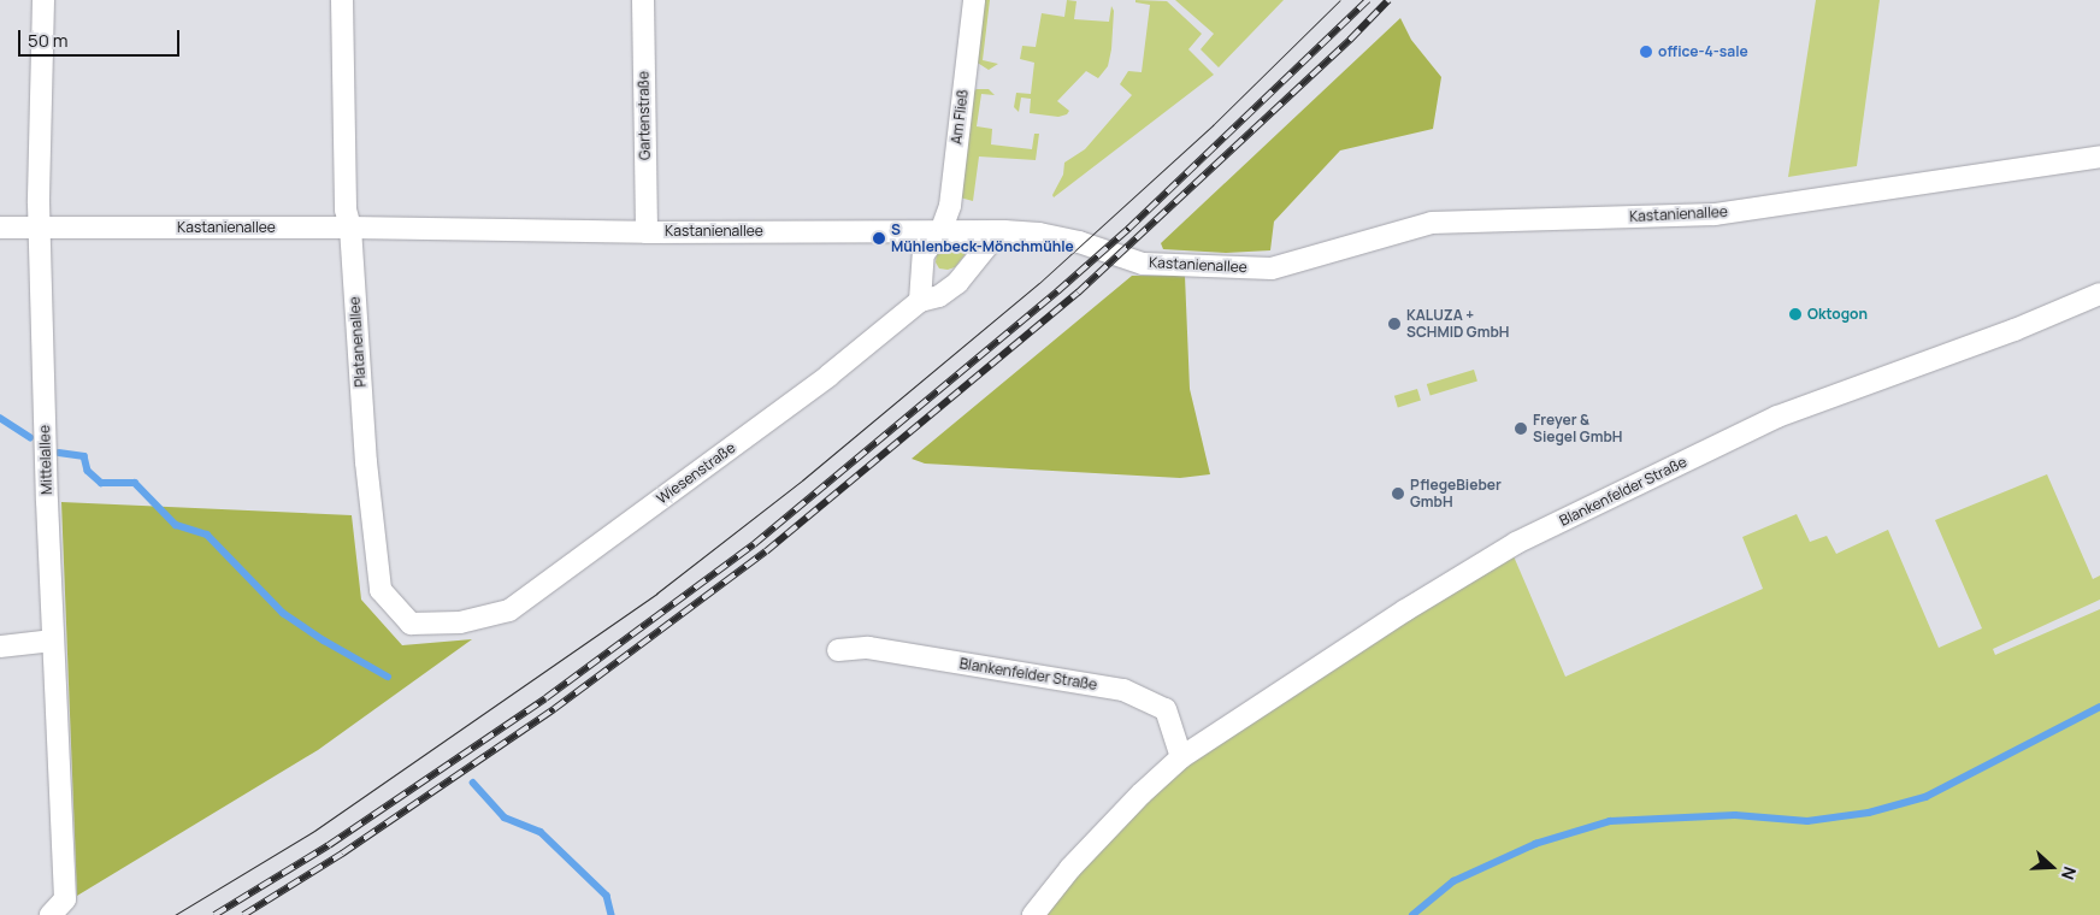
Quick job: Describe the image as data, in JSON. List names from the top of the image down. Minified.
{"streets":{"street":["Gartenstraße","Am Fließ","Kastanienallee","Platanenallee","Mittelallee","Wiesenstraße","Blankenfelder Straße"]},"crossings":[["Gartenstraße","Kastanienallee"],["Am Fließ","Kastanienallee"],["Kastanienallee","Platanenallee"],["Kastanienallee","Mittelallee"],["Kastanienallee","Wiesenstraße"],["Platanenallee","Wiesenstraße"]],"places":["office-4-sale","S Mühlenbeck-Mönchmühle","Oktogon","KALUZA + SCHMID GmbH","Freyer & Siegel GmbH","PflegeBieber GmbH"],"scale_bar":"50 m","north":"right"}
